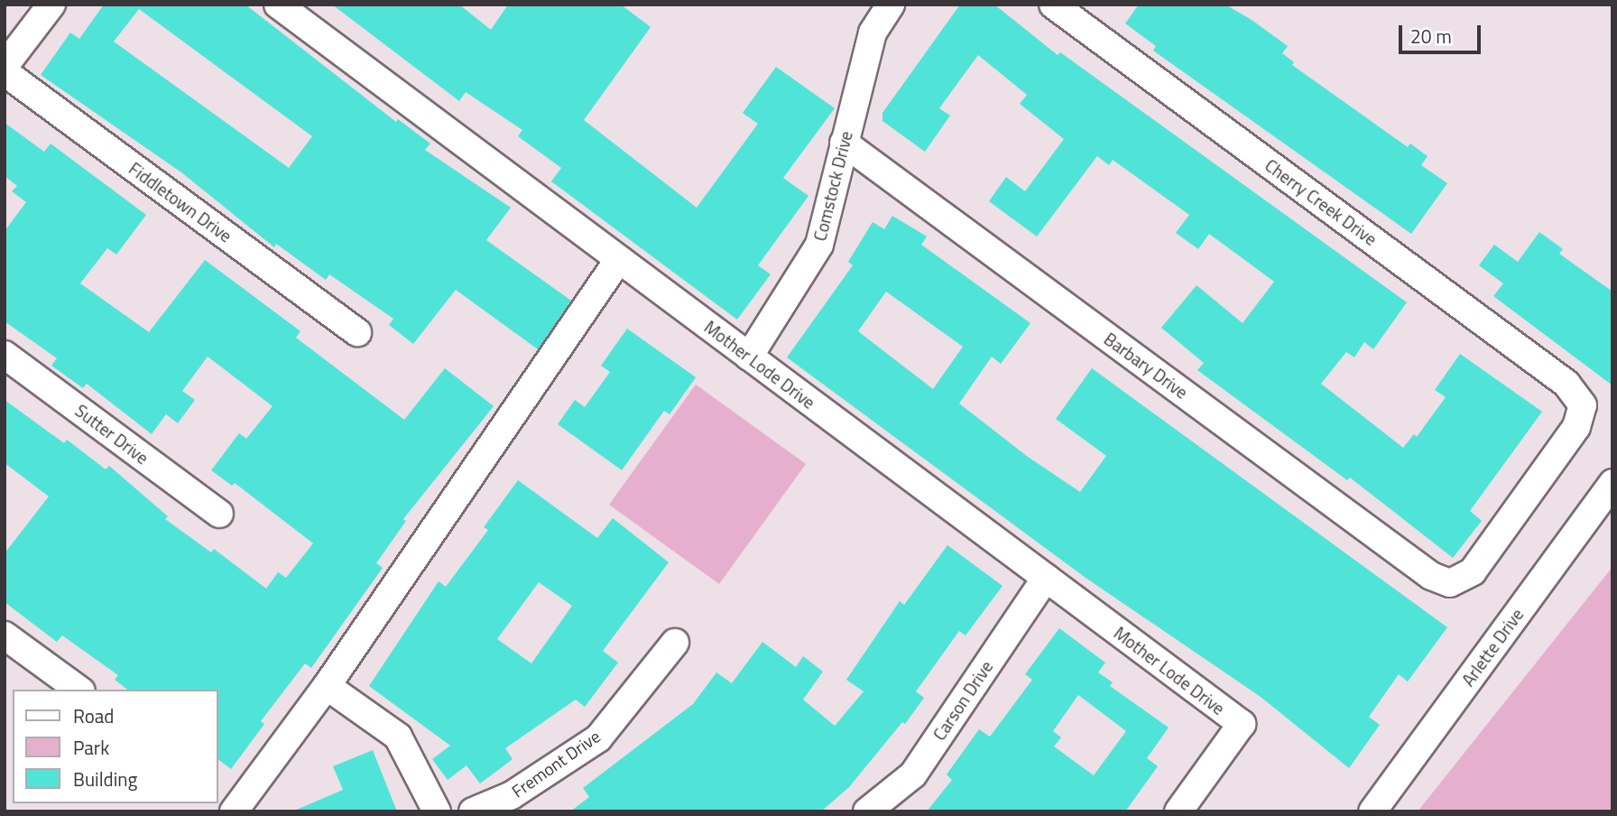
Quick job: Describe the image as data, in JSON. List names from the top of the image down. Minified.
{"streets":{"street":["Comstock Drive","Fiddletown Drive","Cherry Creek Drive","Mother Lode Drive","Barbary Drive","Sutter Drive","Arlette Drive","Carson Drive","Fremont Drive"]},"crossings":[["Comstock Drive","Mother Lode Drive"],["Comstock Drive","Barbary Drive"],["Cherry Creek Drive","Barbary Drive"],["Mother Lode Drive","Carson Drive"]],"legend":["Road","Park","Building"],"scale_bar":"20 m"}
